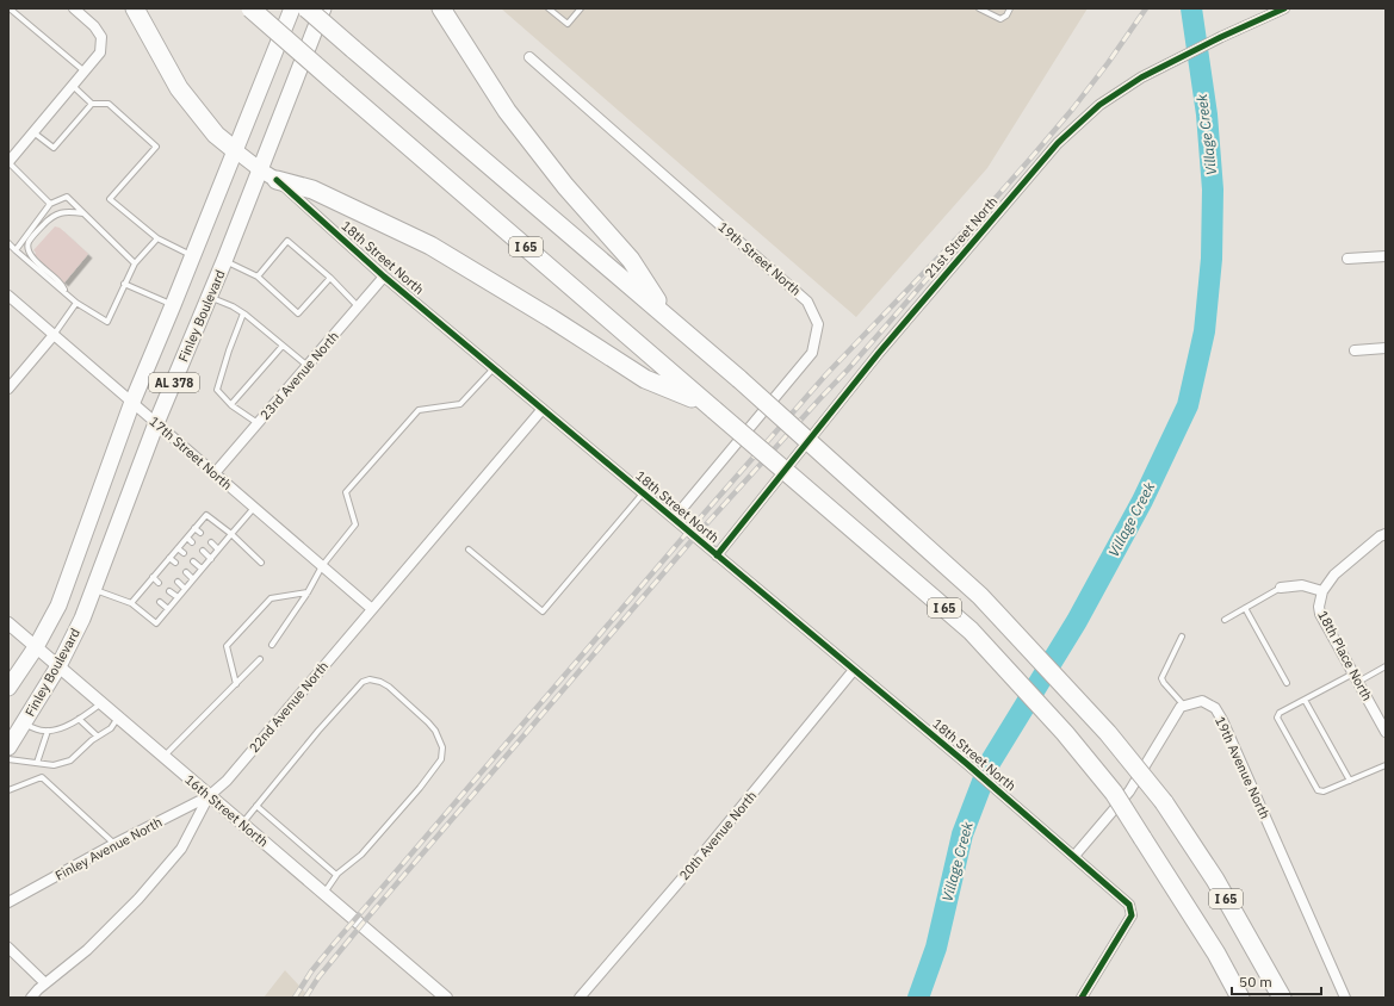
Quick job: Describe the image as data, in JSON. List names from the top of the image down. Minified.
{"streets":{"highway":["I 65"],"main road":["18th Street North","Finley Boulevard","AL 378"],"street":["21st Street North","19th Street North","23rd Avenue North","17th Street North","18th Place North","22nd Avenue North","19th Avenue North","16th Street North","20th Avenue North","Finley Avenue North"]},"crossings":[["21st Street North","18th Street North"],["18th Street North","19th Street North"],["18th Street North","Finley Boulevard"],["18th Street North","23rd Avenue North"],["18th Street North","22nd Avenue North"],["18th Street North","20th Avenue North"],["Finley Boulevard","17th Street North"],["Finley Boulevard","16th Street North"],["23rd Avenue North","17th Street North"],["17th Street North","22nd Avenue North"],["22nd Avenue North","16th Street North"],["22nd Avenue North","Finley Avenue North"],["16th Street North","Finley Avenue North"]],"water":["Village Creek"],"scale_bar":"50 m"}
